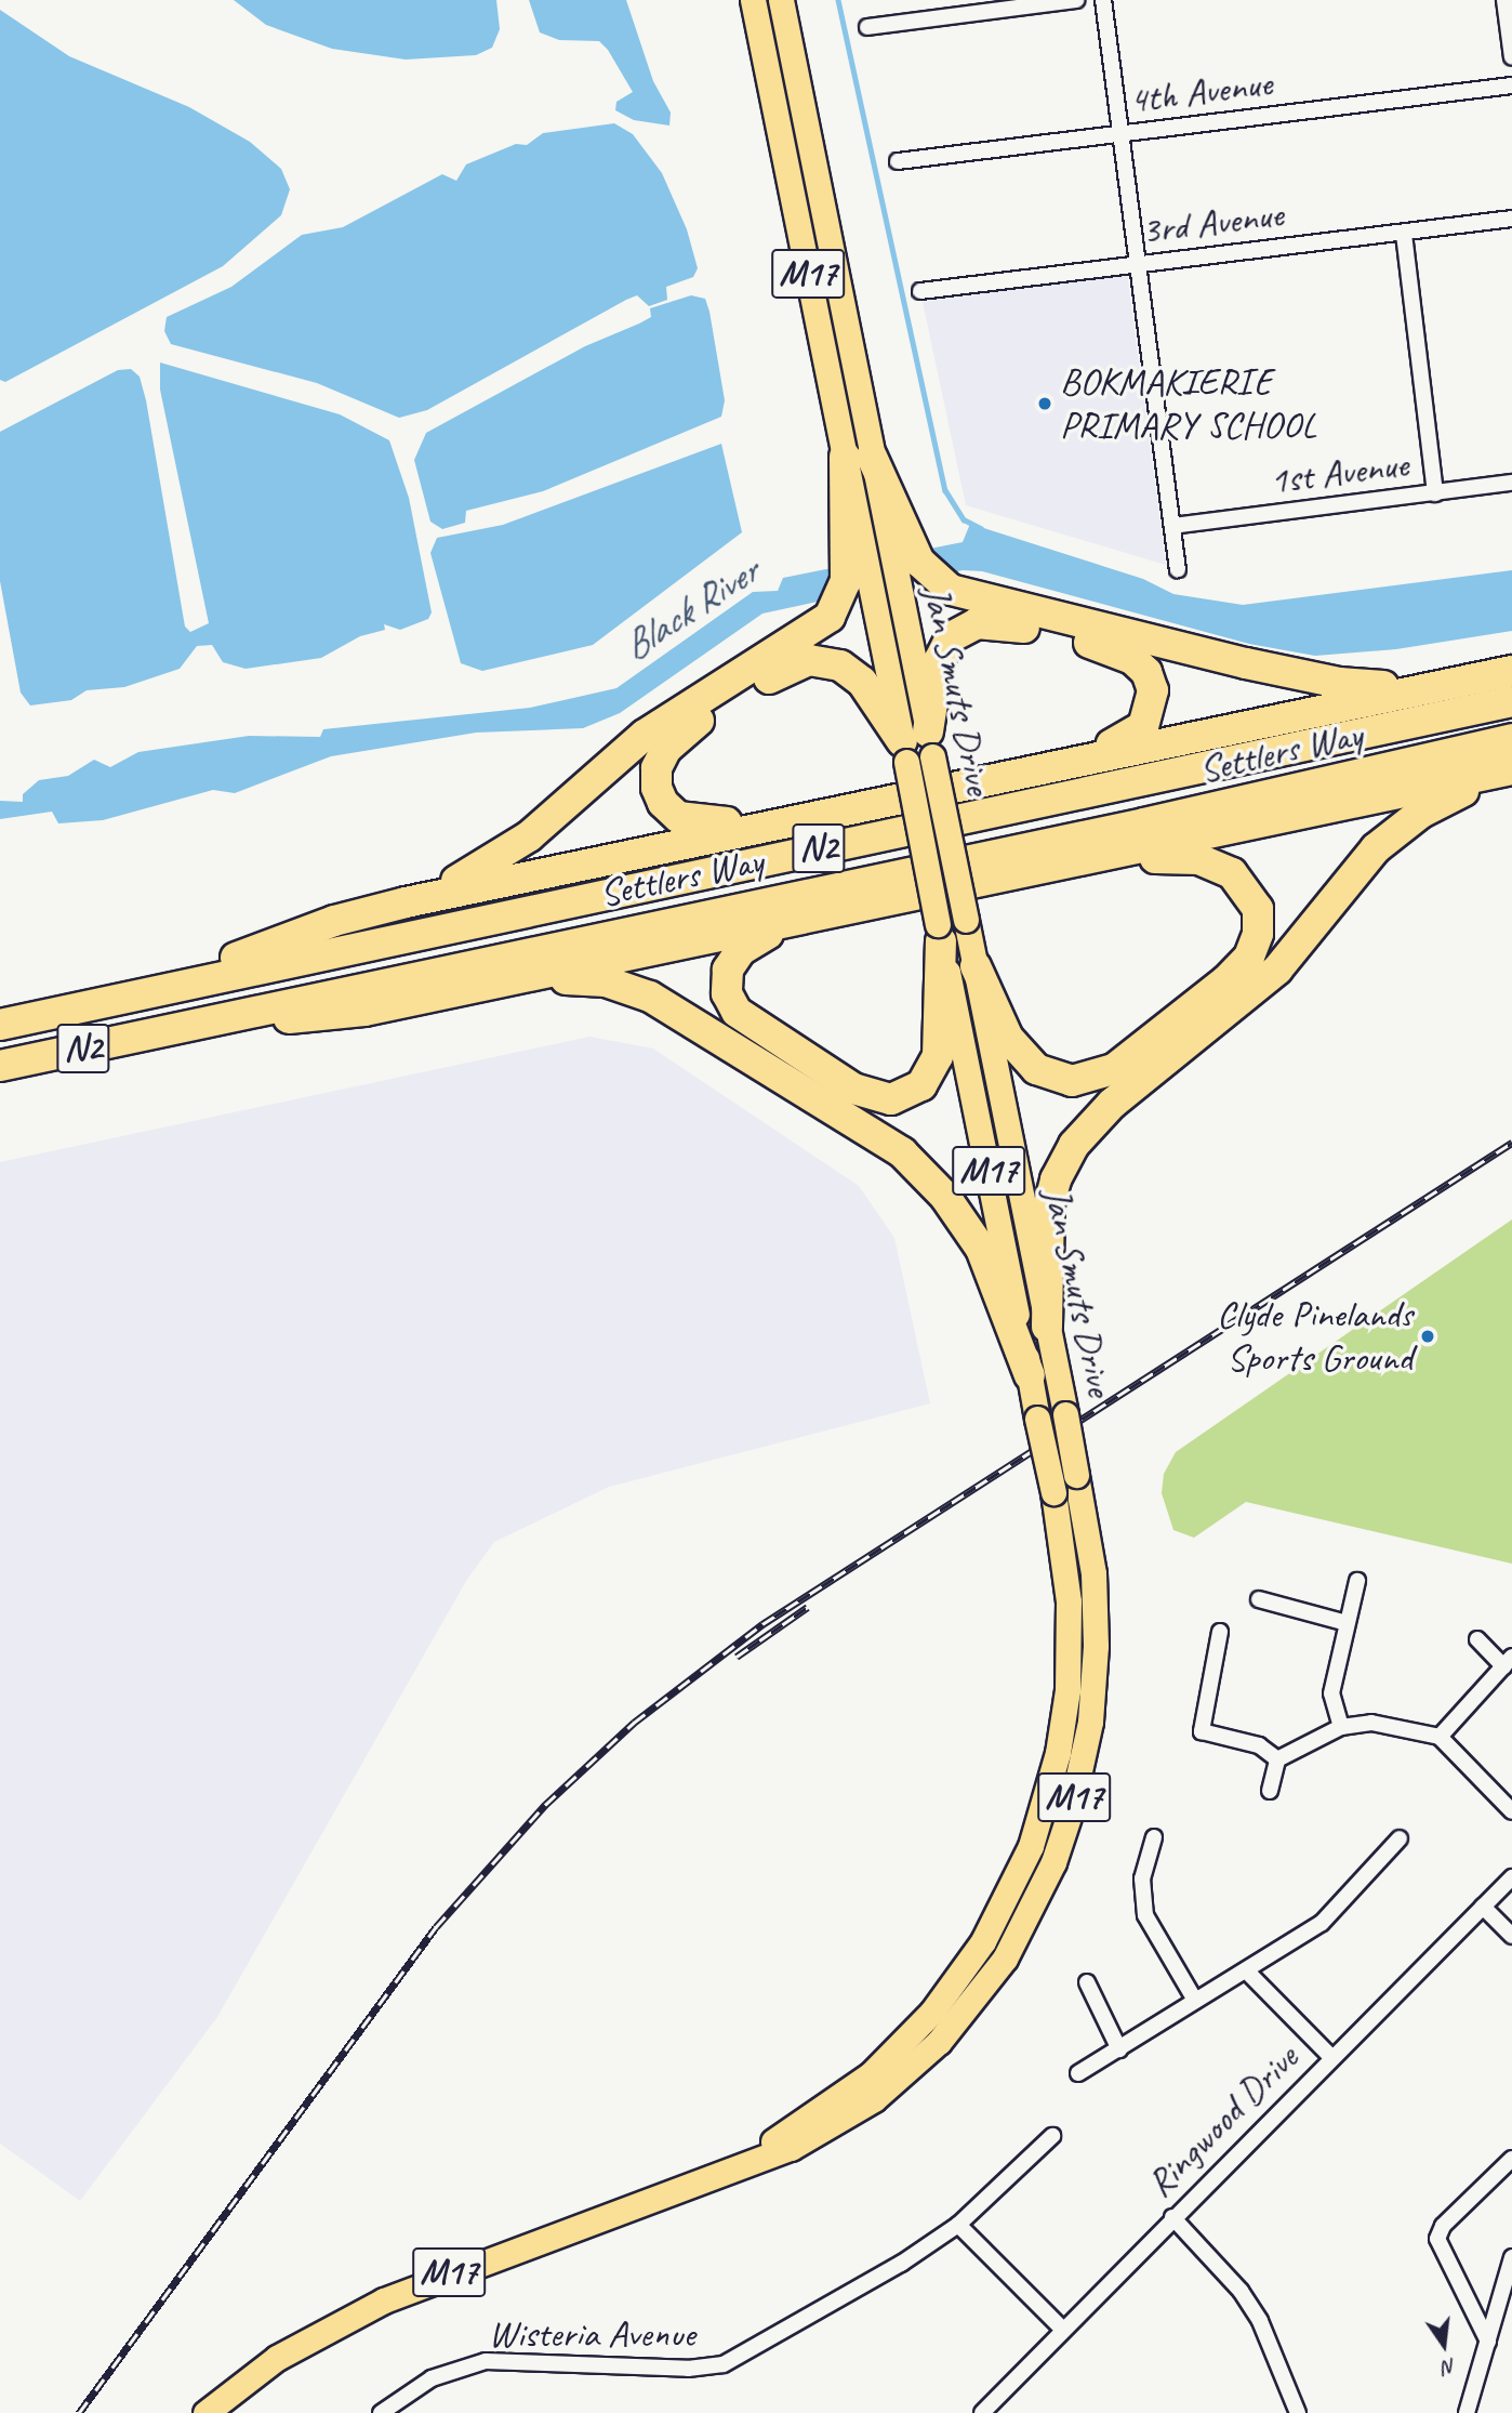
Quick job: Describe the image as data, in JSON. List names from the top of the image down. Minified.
{"streets":{"highway":["Settlers Way","N2"],"main road":["M17","Jan Smuts Drive"],"street":["4th Avenue","3rd Avenue","1st Avenue","Ringwood Drive","Wisteria Avenue"]},"water":["Black River"],"places":["BOKMAKIERIE PRIMARY SCHOOL","Clyde Pinelands Sports Ground"],"north":"bottom"}
